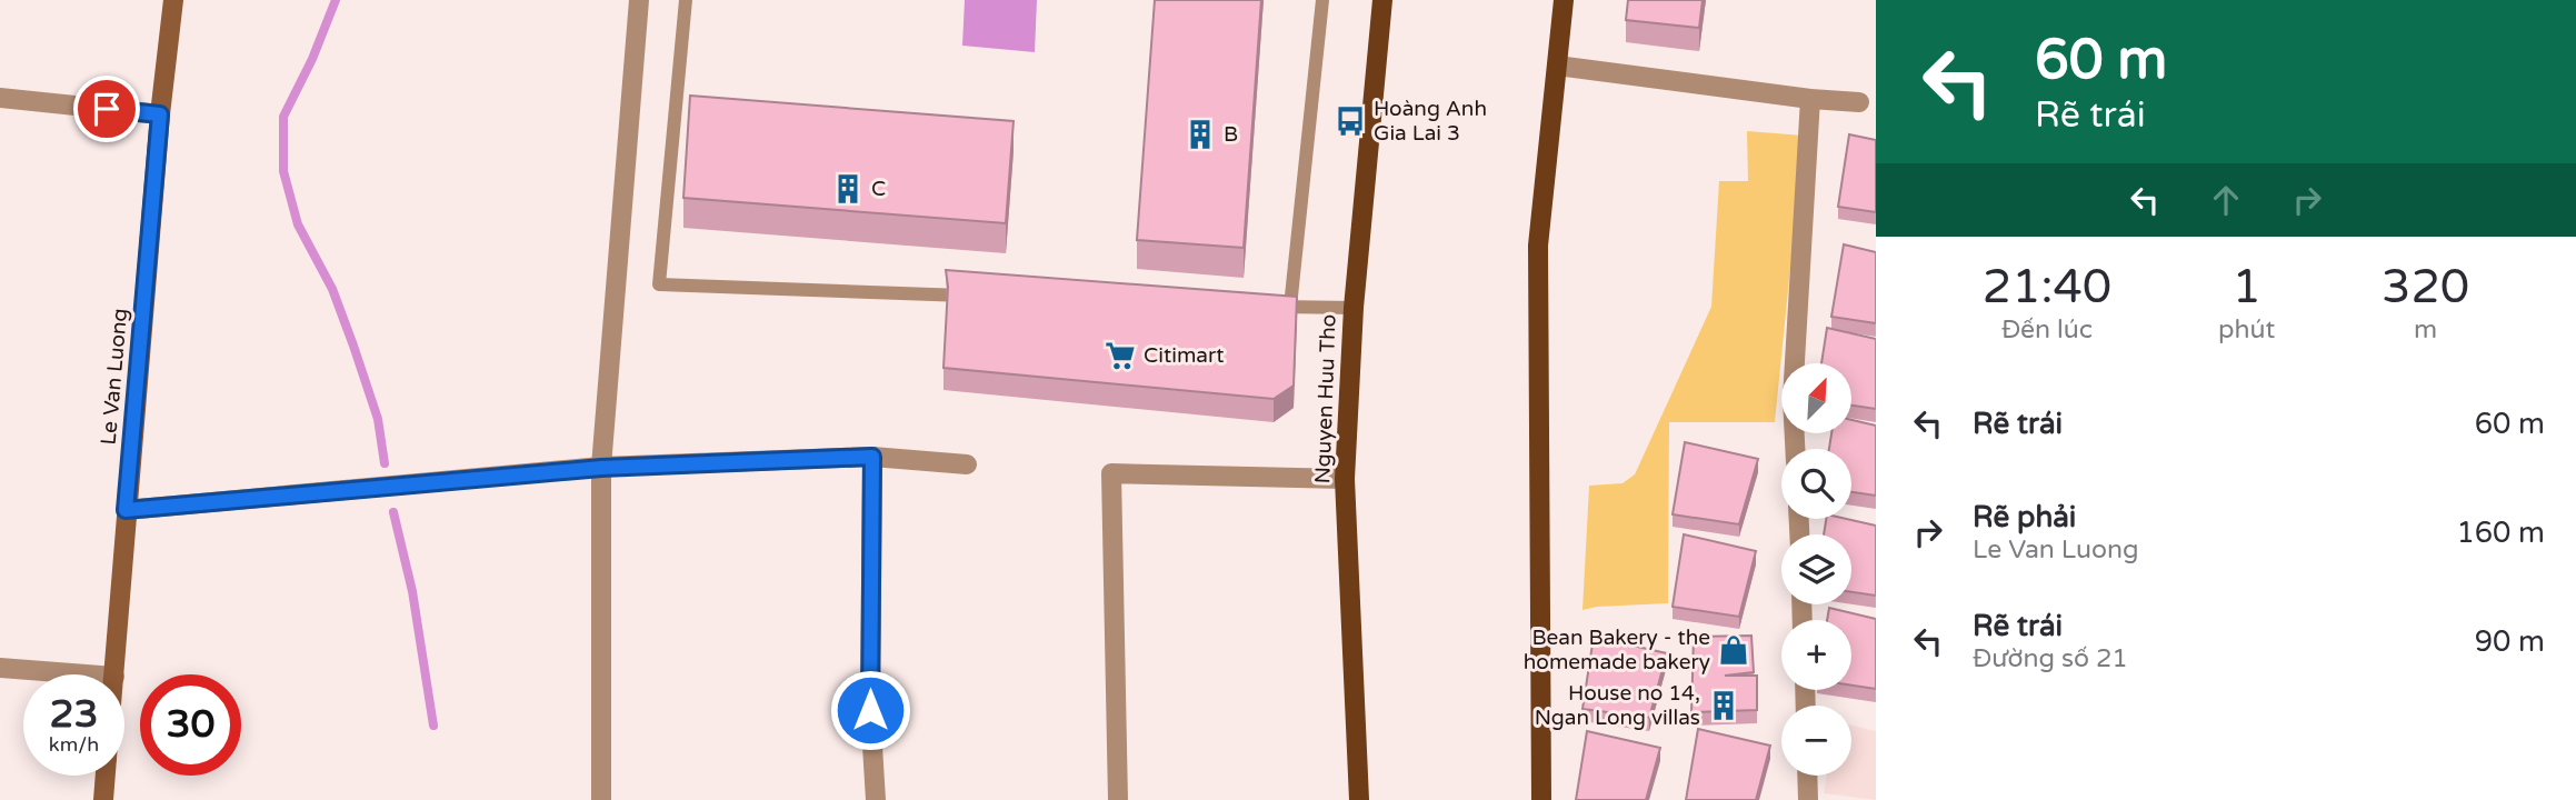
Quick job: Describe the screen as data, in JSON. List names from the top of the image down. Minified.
{"streets":{"main road":["Le Van Luong","Nguyen Huu Tho"]},"places":{"bus stop":["Hoàng Anh Gia Lai 3"],"building":["B","C","House no 14, Ngan Long villas"],"supermarket":["Citimart"],"shop":["Bean Bakery - the homemade bakery"]},"north":"top right","page":{"turn":["60 m","Rẽ trái"],"eta":["21:40","Đến lúc","1","phút","320","m"],"map_buttons":["+","−"],"list":[{"name":"Rẽ trái","value":"60 m"},{"name":"Rẽ phải","note":"Le Van Luong","value":"160 m"},{"name":"Rẽ trái","note":"Đường số 21","value":"90 m"}],"speed":"23 km/h","limit":"30"}}
